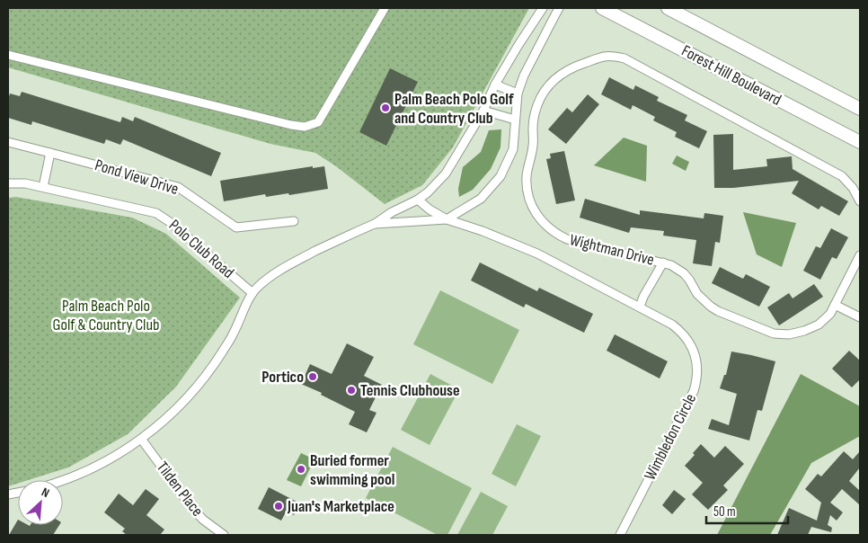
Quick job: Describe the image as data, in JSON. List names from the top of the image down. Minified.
{"streets":{"main road":["Forest Hill Boulevard"],"street":["Pond View Drive","Polo Club Road","Wightman Drive","Wimbledon Circle","Tilden Place"]},"parks":["Palm Beach Polo Golf & Country Club"],"places":["Palm Beach Polo Golf and Country Club","Portico","Tennis Clubhouse","Buried former swimming pool","Juan's Marketplace"],"scale_bar":"50 m","north":"top right"}
